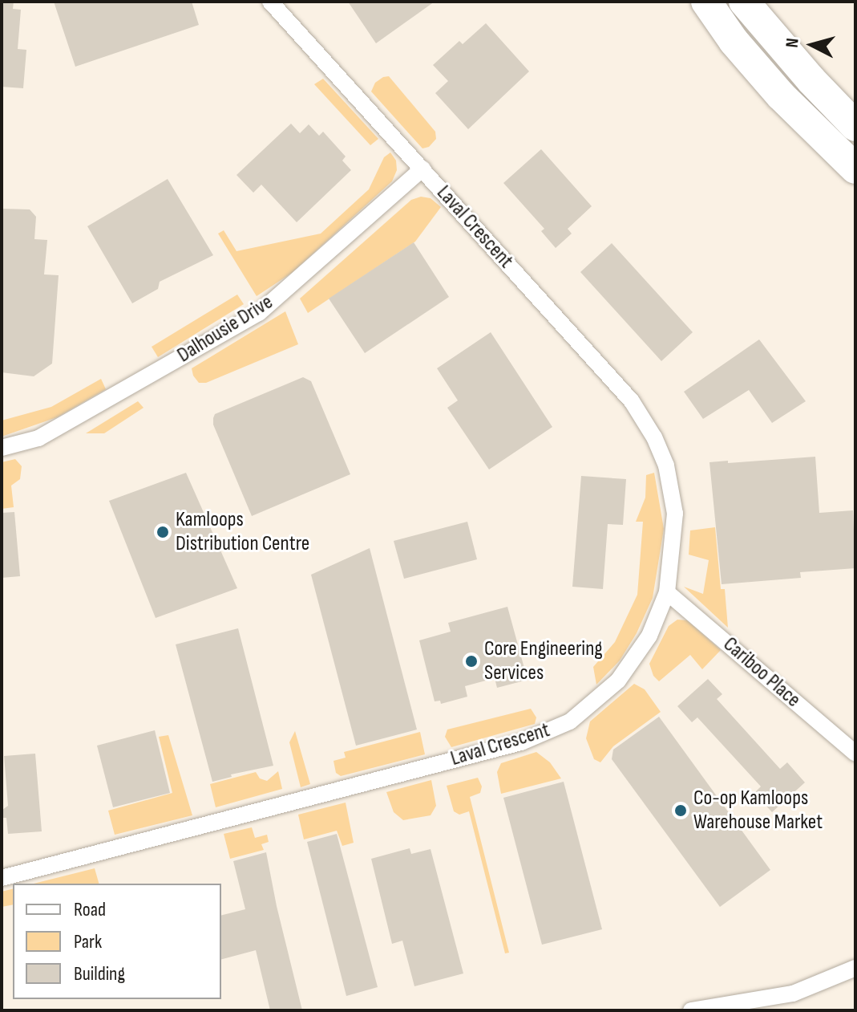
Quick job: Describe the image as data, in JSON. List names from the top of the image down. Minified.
{"streets":{"street":["Laval Crescent","Dalhousie Drive","Cariboo Place"]},"crossings":[["Laval Crescent","Dalhousie Drive"],["Laval Crescent","Cariboo Place"]],"places":["Kamloops Distribution Centre","Core Engineering Services","Co-op Kamloops Warehouse Market"],"legend":["Road","Park","Building"],"north":"left"}
